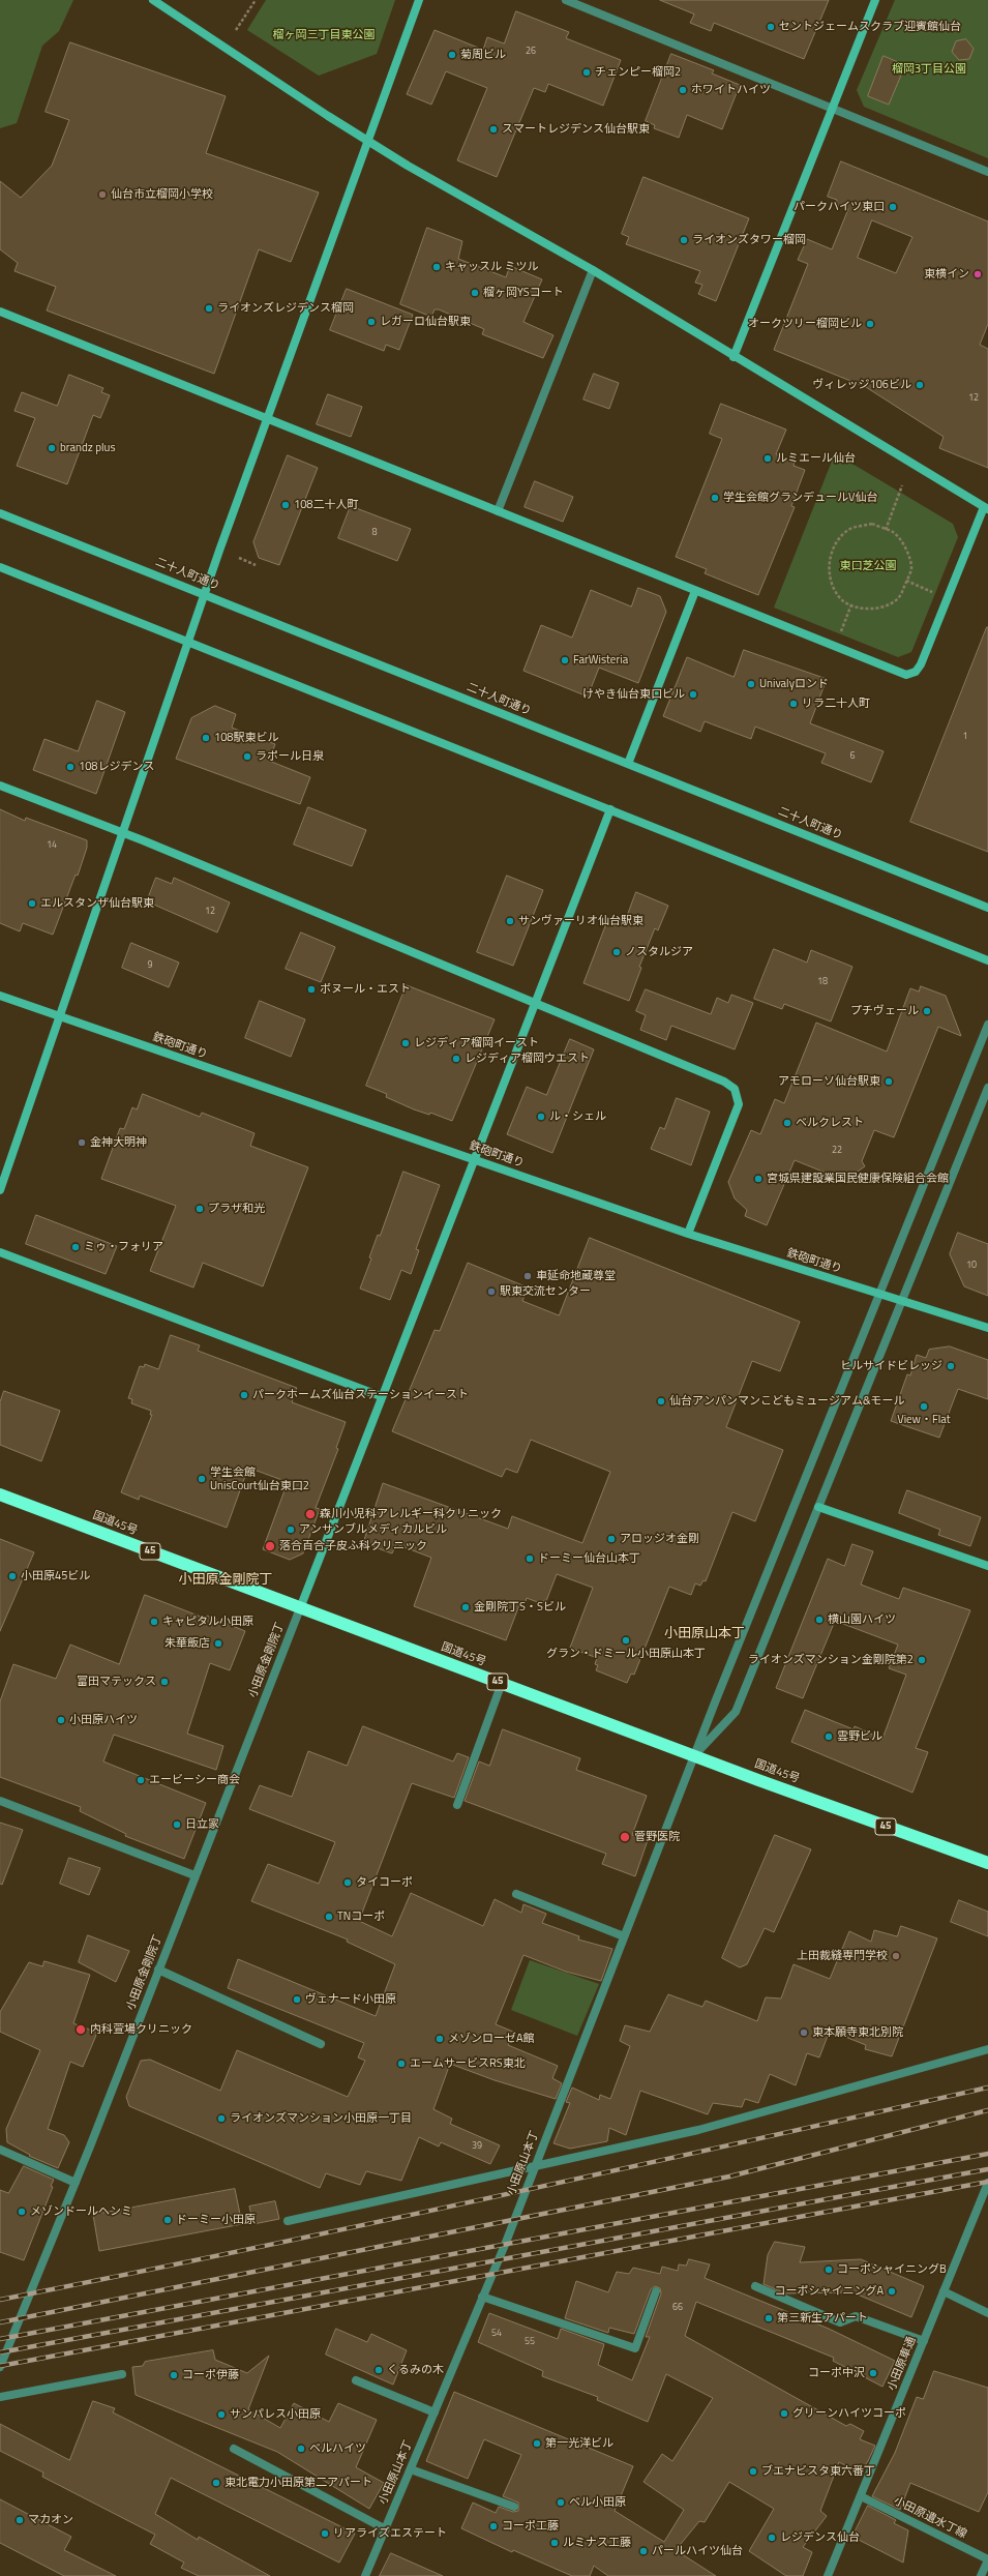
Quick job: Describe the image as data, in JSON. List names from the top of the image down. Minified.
{"streets":{"highway":["国道45号","45"],"street":["二十人町通り","鉄砲町通り","小田原金剛院丁","小田原山本丁","小田原車通","小田原遺水丁線"]},"crossings":[["鉄砲町通り","小田原山本丁"],["国道45号","小田原金剛院丁"],["国道45号","小田原山本丁"],["小田原車通","小田原遺水丁線"]],"districts":["小田原金剛院丁","小田原山本丁"],"parks":["榴ヶ岡三丁目東公園","榴岡3丁目公園","東口芝公園"],"places":["セントジェームスクラブ迎賓館仙台","菊周ビル","チェンピー榴岡2","ホワイトハイツ","スマートレジデンス仙台駅東","仙台市立榴岡小学校","パークハイツ東口","ライオンズタワー榴岡","キャッスル ミツル","東横イン","榴ヶ岡YSコート","ライオンズレジデンス榴岡","レガーロ仙台駅東","オークツリー榴岡ビル","ヴィレッジ106ビル","brandz plus","ルミエール仙台","学生会館グランデュールV仙台","108二十人町","FarWisteria","Univalyロンド","けやき仙台東口ビル","リラ二十人町","108駅東ビル","ラポール日泉","108レジデンス","エルスタンザ仙台駅東","サンヴァーリオ仙台駅東","ノスタルジア","ボヌール・エスト","プチヴェール","レジディア榴岡イースト","レジディア榴岡ウエスト","アモローソ仙台駅東","ル・シェル","ベルクレスト","金神大明神","宮城県建設業国民健康保険組合会館","プラザ和光","ミゥ・フォリア","車延命地蔵尊堂","駅東交流センター","ヒルサイドビレッジ","パークホームズ仙台ステーションイースト","仙台アンパンマンこどもミュージアム&モール","View・Flat","学生会館 UnisCourt仙台東口2","森川小児科アレルギー科クリニック","アンサンブルメディカルビル","アロッジオ金剛","落合百合子皮ふ科クリニック","ドーミー仙台山本丁","小田原45ビル","金剛院丁S・Sビル","横山園ハイツ","キャピタル小田原","グラン・ドミール小田原山本丁","朱華飯店","ライオンズマンション金剛院第2","富田マテックス","小田原ハイツ","雲野ビル","エービーシー商会","日立家","菅野医院","タイコーポ","TNコーポ","上田裁縫専門学校","ヴェナード小田原","内科萱場クリニック","東本願寺東北別院","メゾンローゼA館","エームサービスRS東北","ライオンズマンション小田原一丁目","メゾンドールヘンミ","ドーミー小田原","コーポシャイニングB","コーポシャイニングA","第三新生アパート","くるみの木","コーポ中沢","コーポ伊藤","グリーンハイツコーポ","サンパレス小田原","第一光洋ビル","ベルハイツ","ブエナビスタ東六番丁","東北電力小田原第二アパート","ベル小田原","マカオン","コーポ工藤","リアライズエステート","レジデンス仙台","ルミナス工藤","パールハイツ仙台"],"house_numbers":["26","12","8","1","6","14","12","9","18","22","10","39","66","54","55"]}
